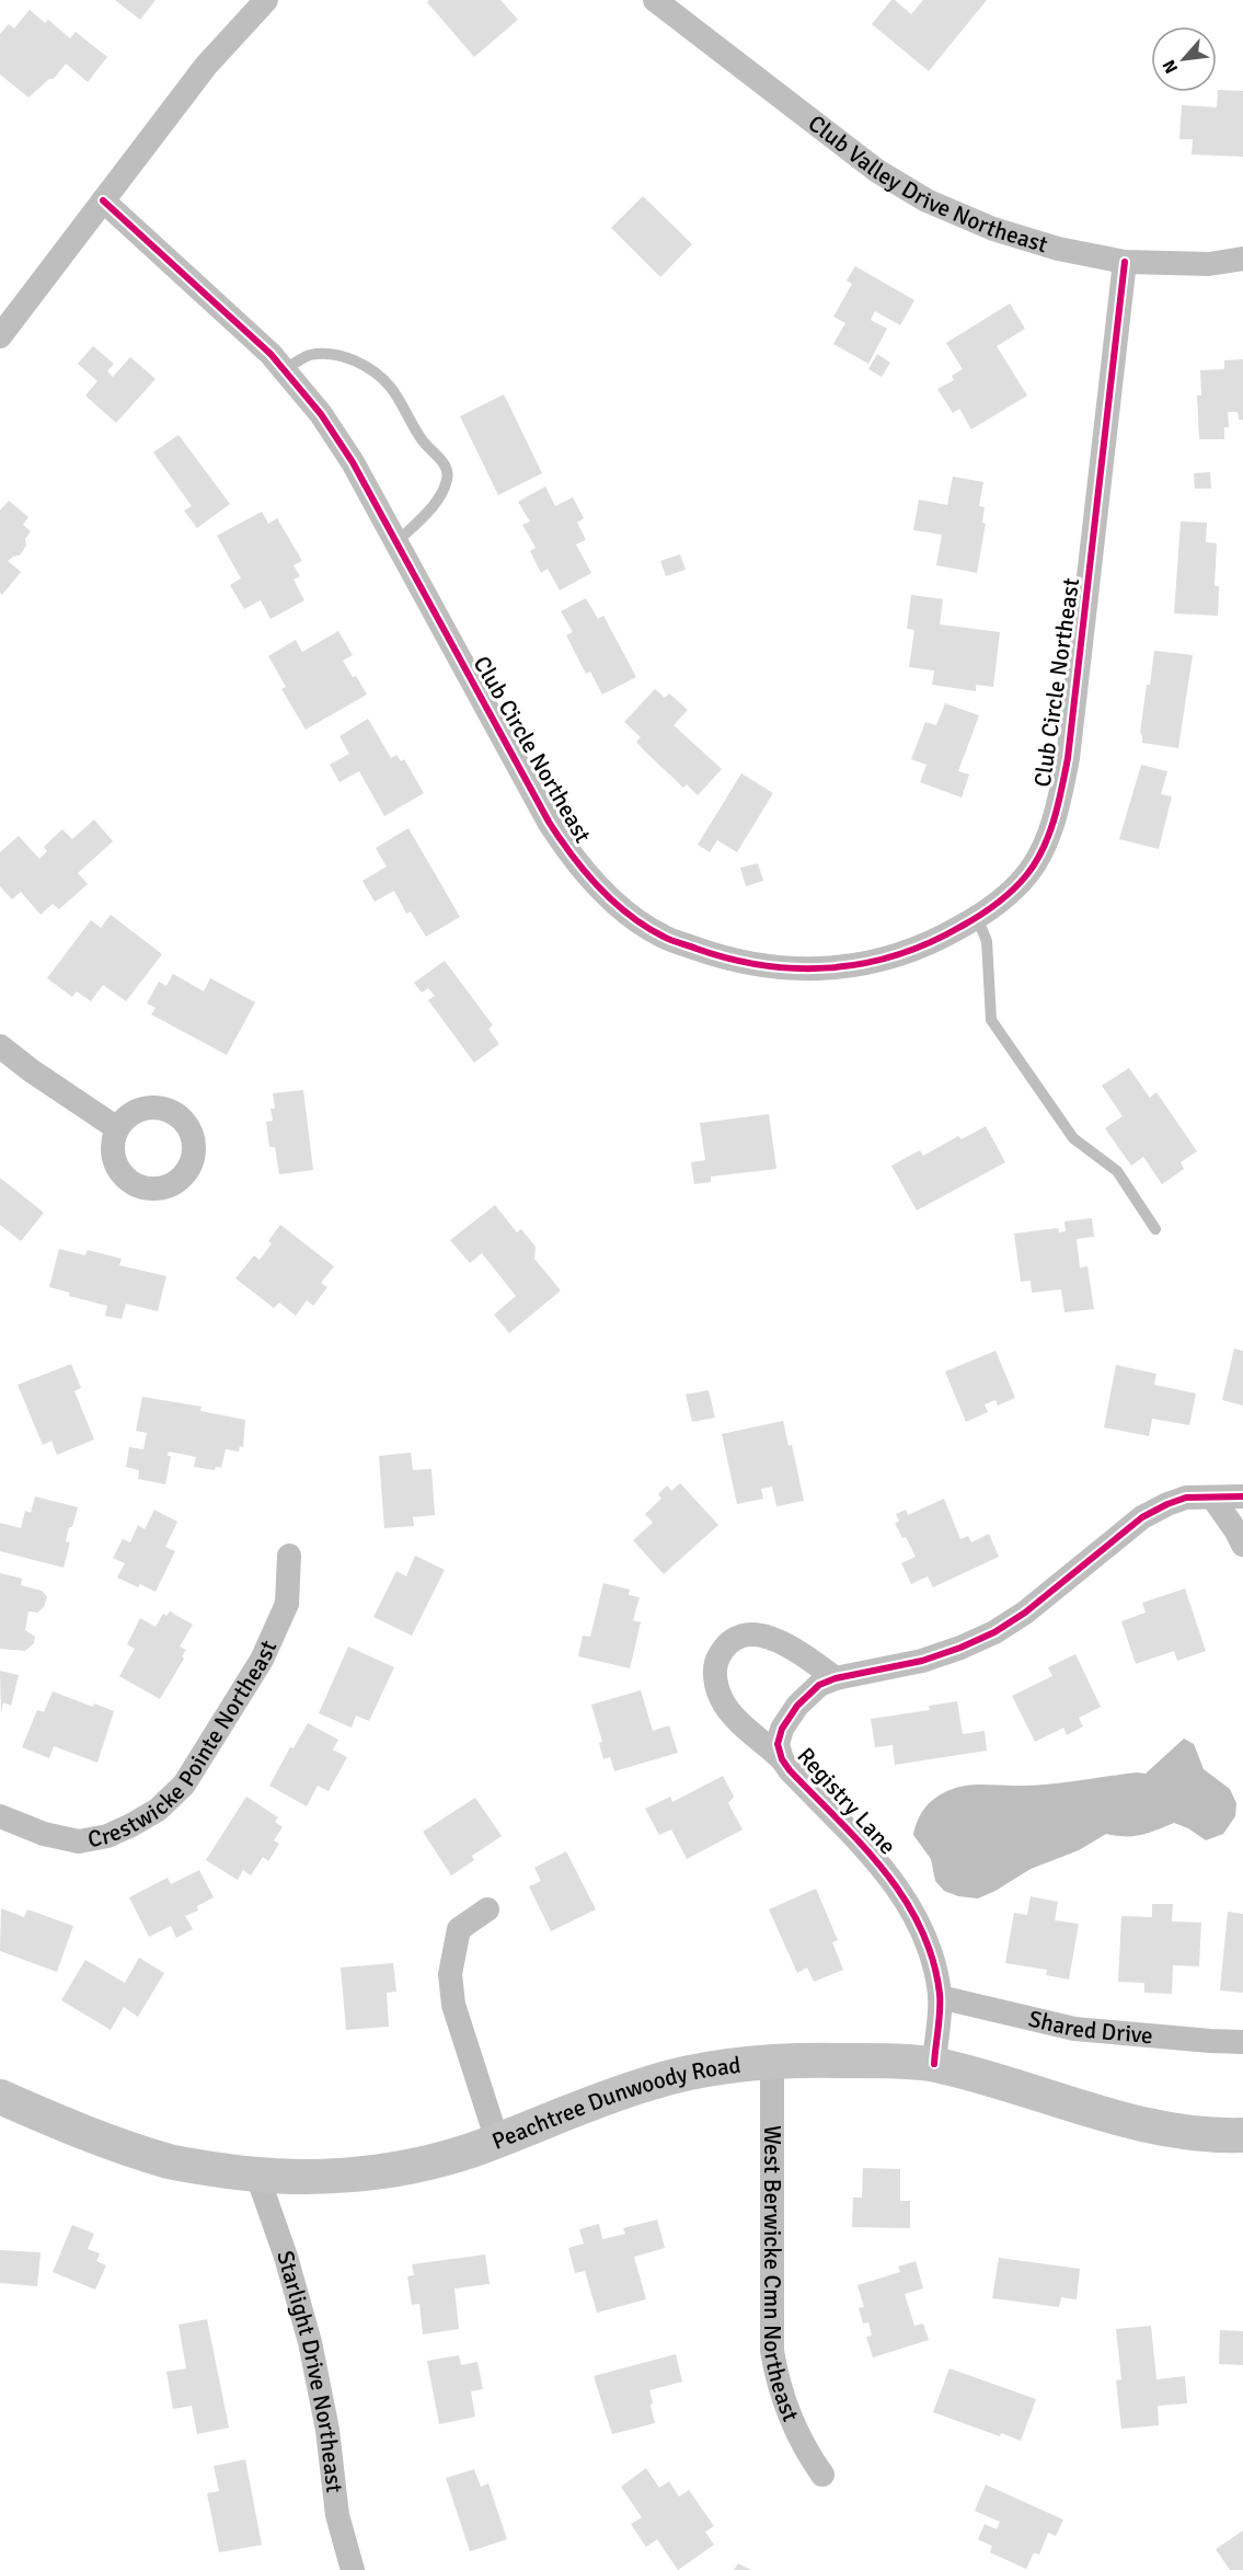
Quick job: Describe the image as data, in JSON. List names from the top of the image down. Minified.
{"streets":{"main road":["Peachtree Dunwoody Road"],"street":["Club Valley Drive Northeast","Club Circle Northeast","Crestwicke Pointe Northeast","Registry Lane","Shared Drive","West Berwicke Cmn Northeast","Starlight Drive Northeast"]},"crossings":[["Club Valley Drive Northeast","Club Circle Northeast"],["Registry Lane","Shared Drive"],["Registry Lane","Peachtree Dunwoody Road"],["Peachtree Dunwoody Road","West Berwicke Cmn Northeast"],["Peachtree Dunwoody Road","Starlight Drive Northeast"]],"north":"bottom left"}
